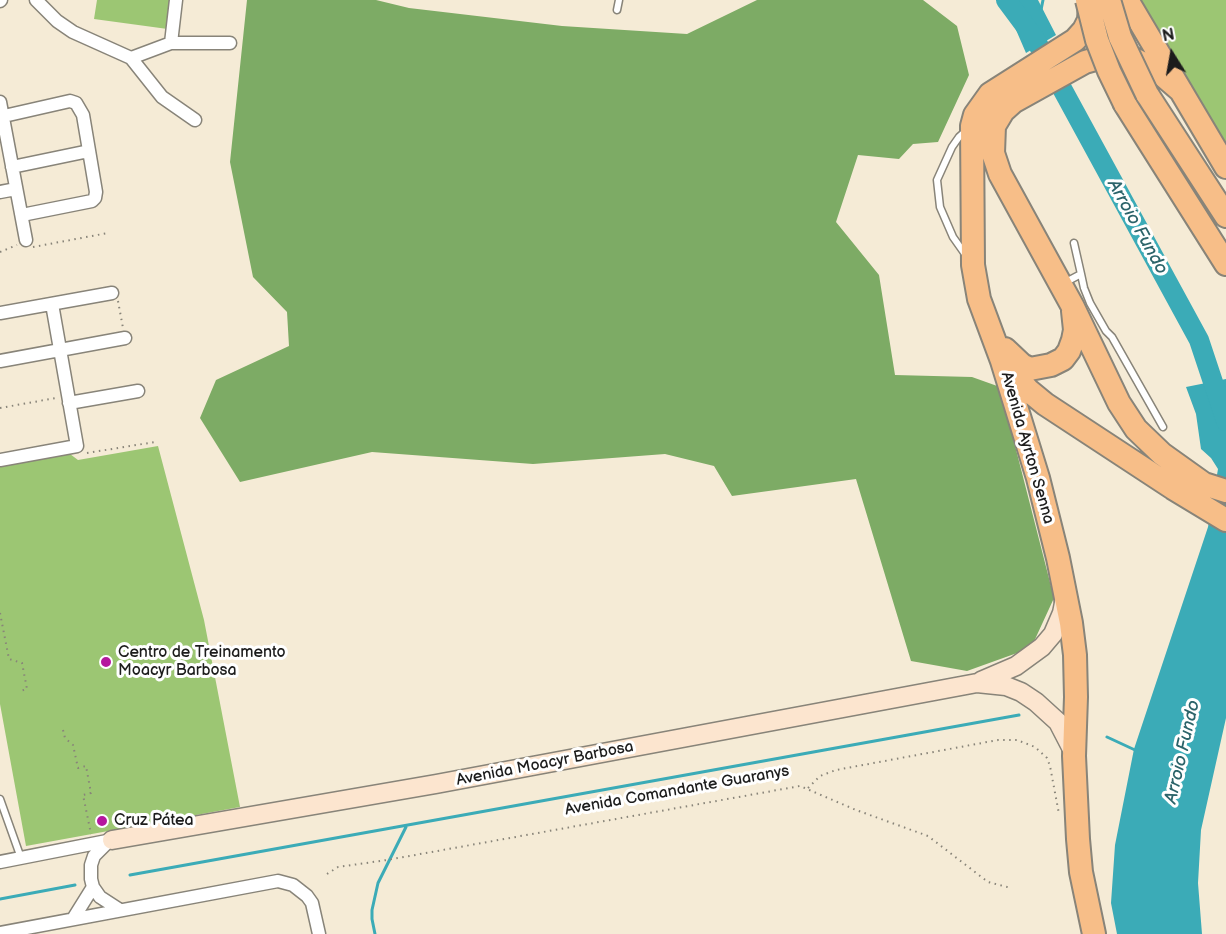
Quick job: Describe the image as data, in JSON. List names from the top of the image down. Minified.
{"streets":{"highway":["Avenida Ayrton Senna"],"street":["Avenida Moacyr Barbosa"],"path":["Avenida Comandante Guaranys"]},"crossings":[["Avenida Ayrton Senna","Avenida Moacyr Barbosa"]],"water":["Arroio Fundo"],"places":["Centro de Treinamento Moacyr Barbosa","Cruz Pátea"],"north":"top"}
